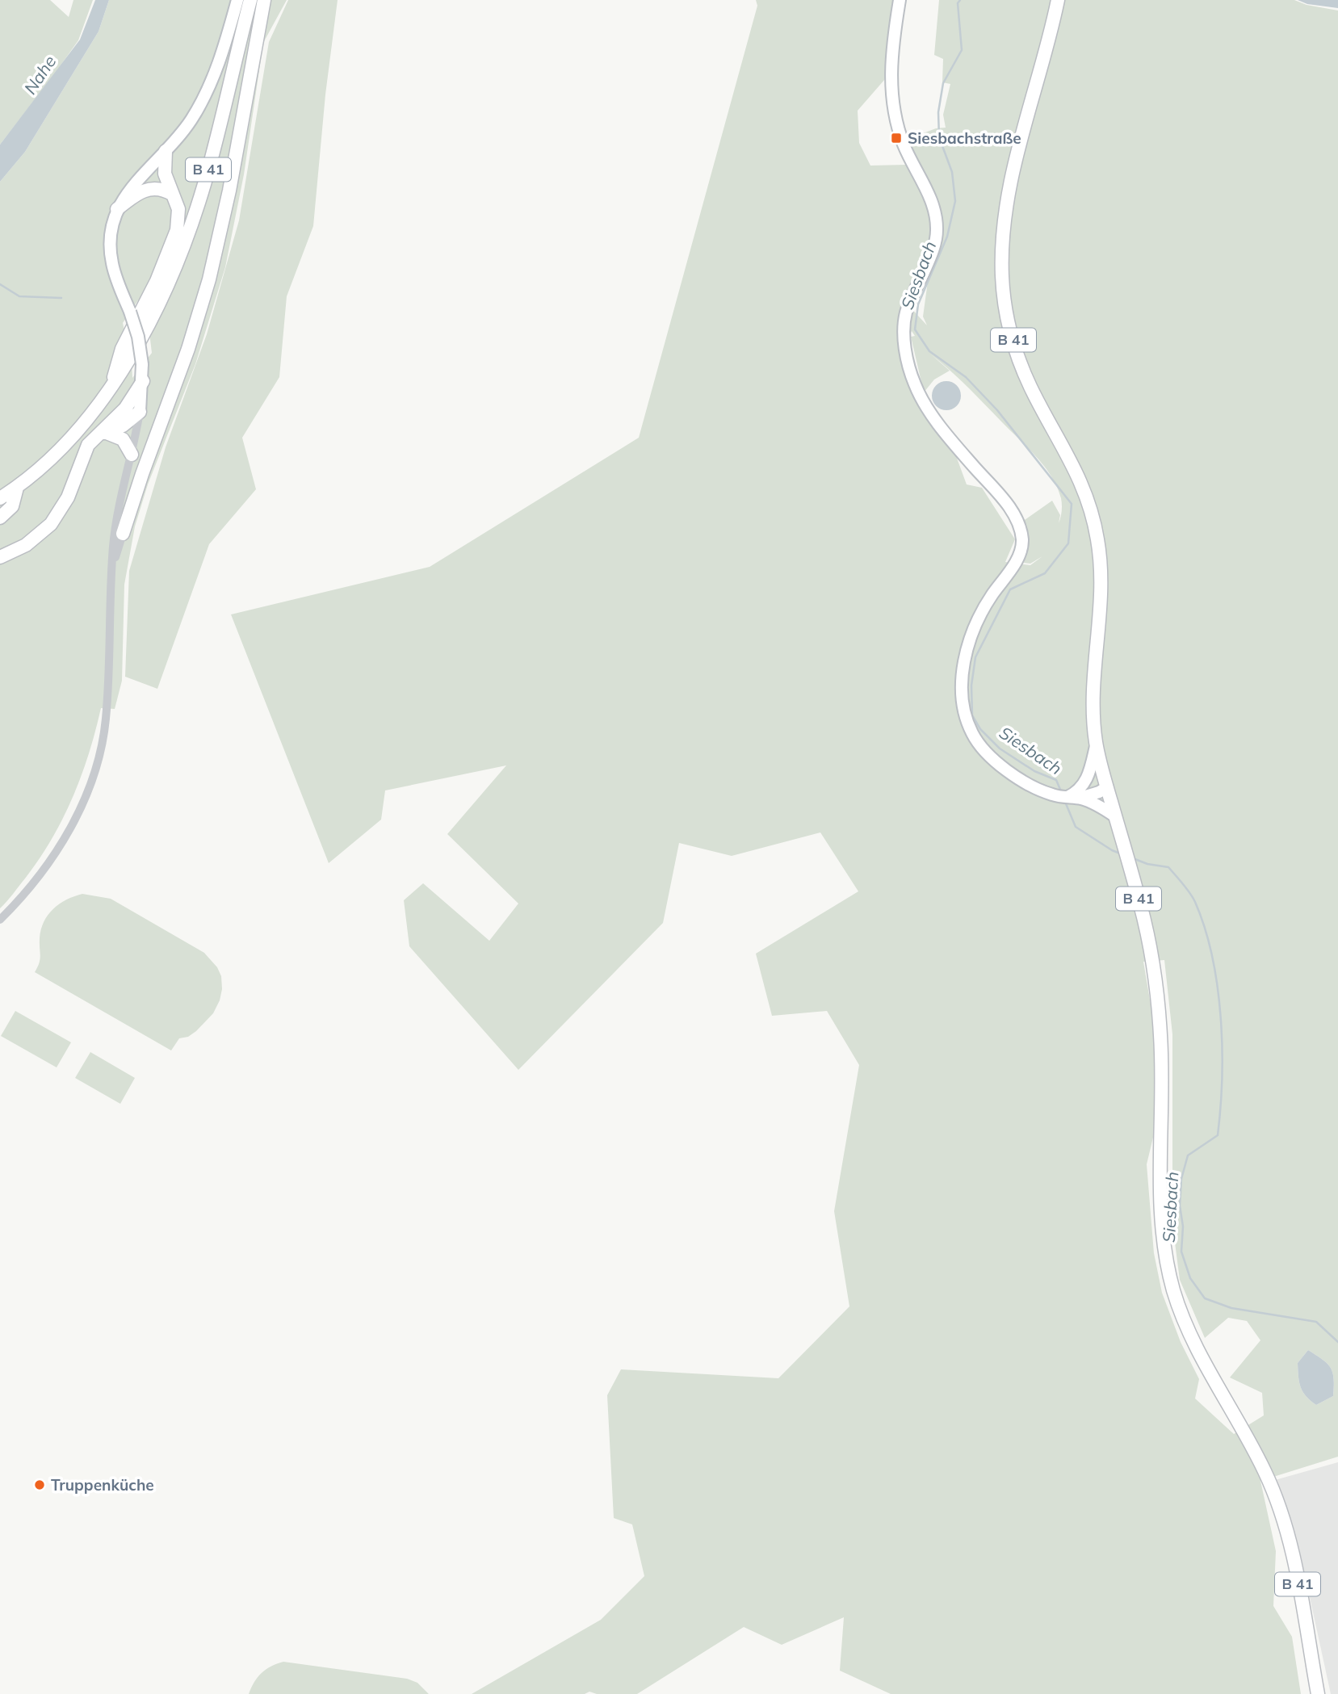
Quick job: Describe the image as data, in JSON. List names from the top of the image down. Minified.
{"streets":{"main road":["B 41"]},"water":["Nahe","Siesbach"],"places":{"transit":["Siesbachstraße"],"other":["Truppenküche"]}}
